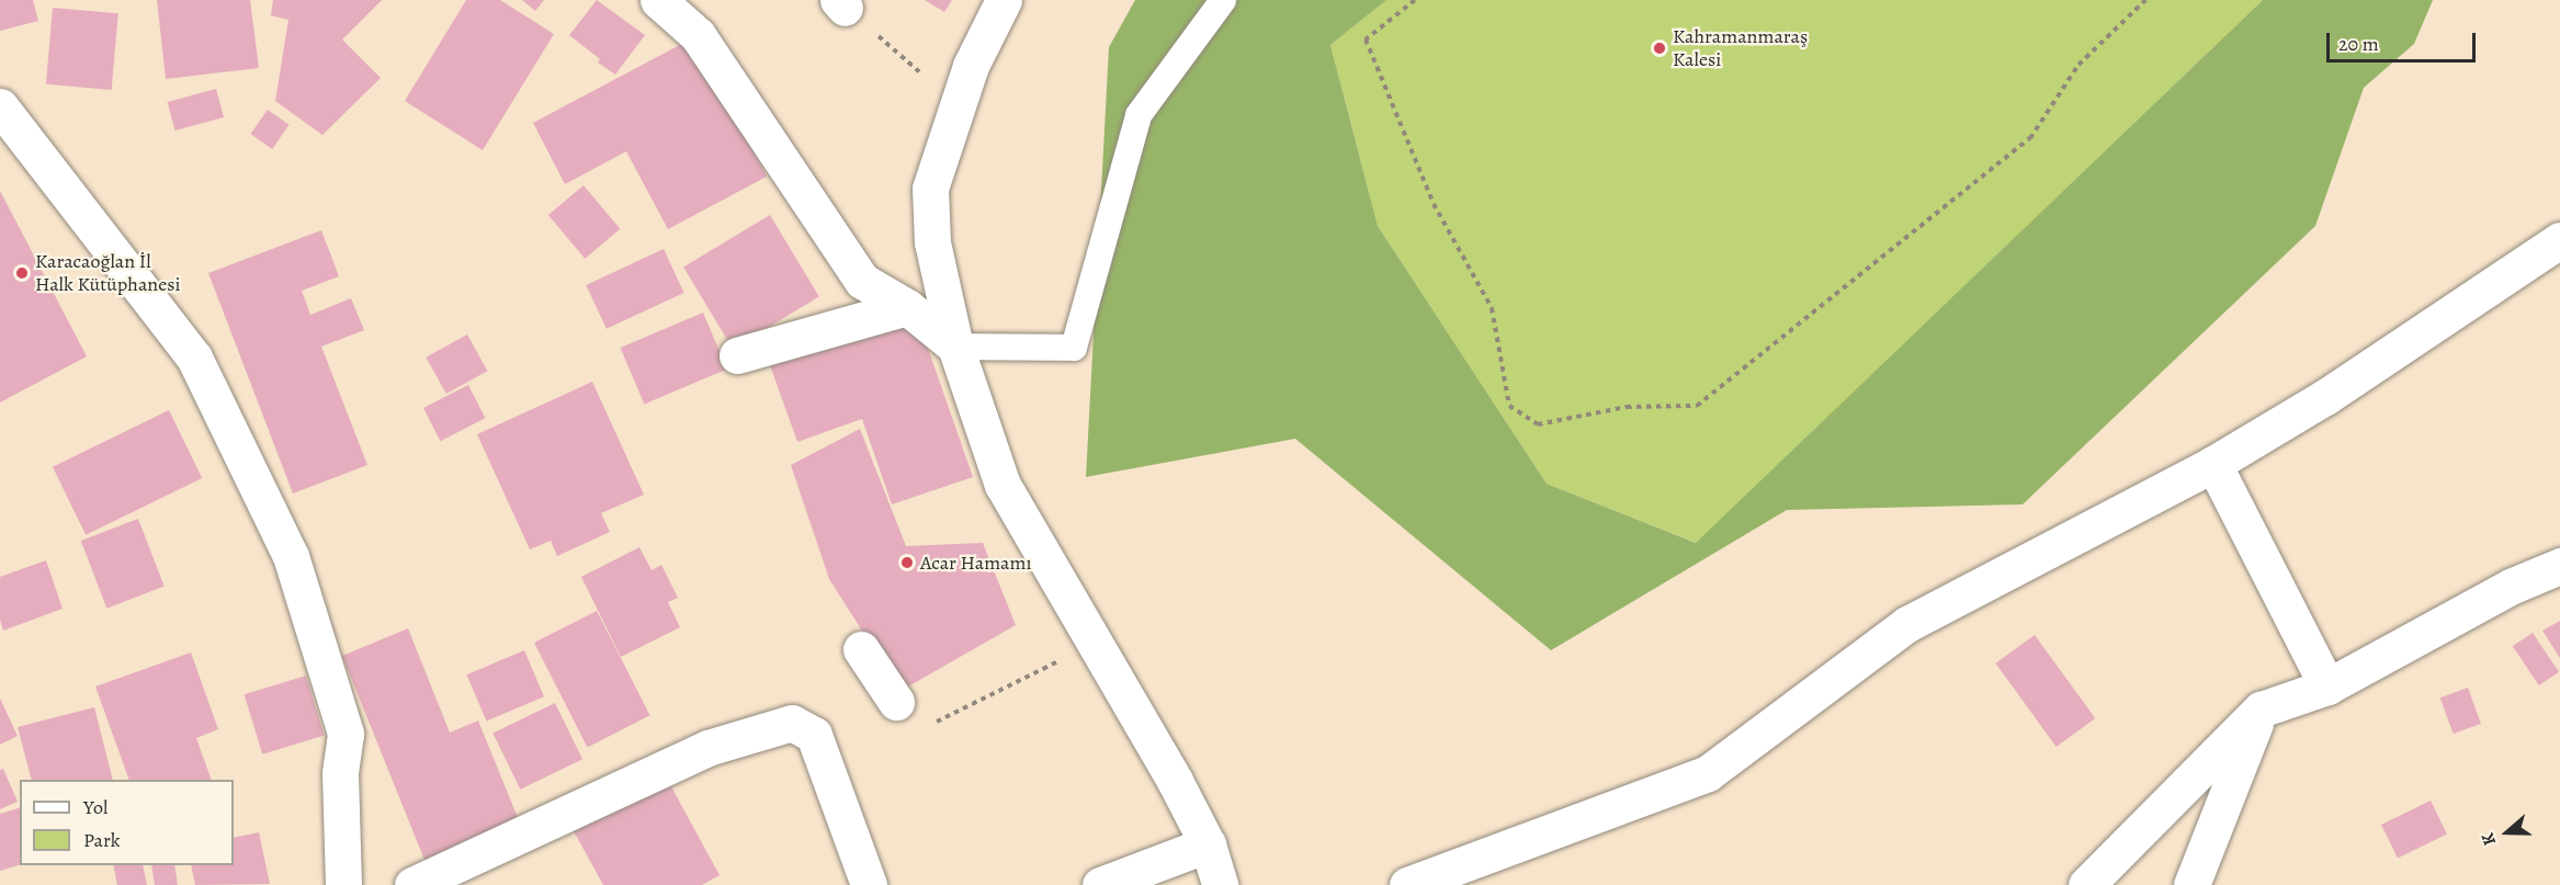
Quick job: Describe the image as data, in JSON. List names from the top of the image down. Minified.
{"places":["Kahramanmaraş Kalesi","Karacaoğlan İl Halk Kütüphanesi","Acar Hamamı"],"legend":["Yol","Park"],"scale_bar":"20 m","north":"left"}
